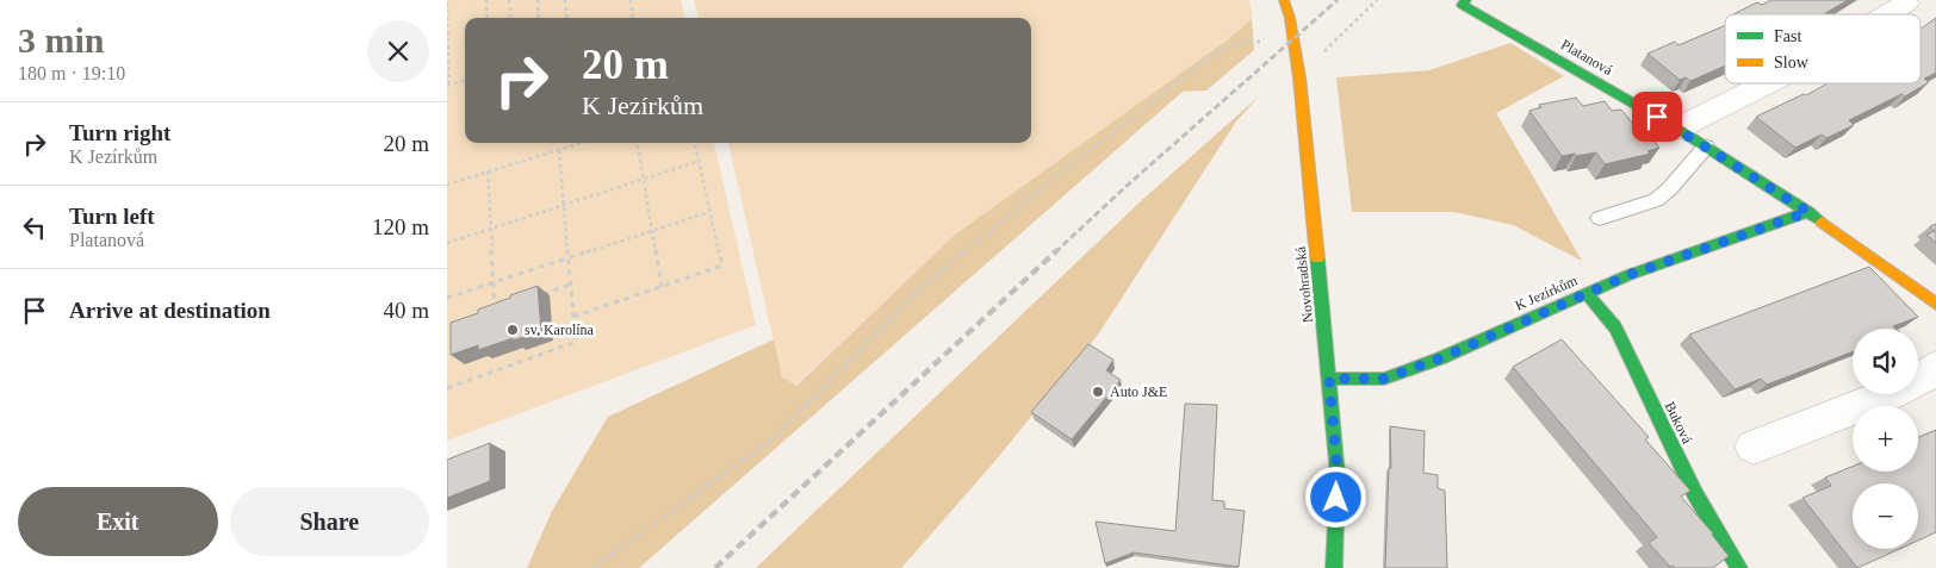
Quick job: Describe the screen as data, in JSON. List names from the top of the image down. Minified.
{"streets":{"street":["Platanová","Novohradská","K Jezírkům","Buková"]},"crossings":[["Platanová","K Jezírkům"],["Novohradská","K Jezírkům"],["K Jezírkům","Buková"]],"places":["sv. Karolína","Auto J&E"],"legend":["Fast","Slow"],"page":{"heading":["3 min","180 m · 19:10"],"turn":["20 m","K Jezírkům"],"list":[{"name":"Turn right","note":"K Jezírkům","value":"20 m"},{"name":"Turn left","note":"Platanová","value":"120 m"},{"name":"Arrive at destination","value":"40 m"}],"map_buttons":["+","−"],"buttons":["Exit","Share"]}}
